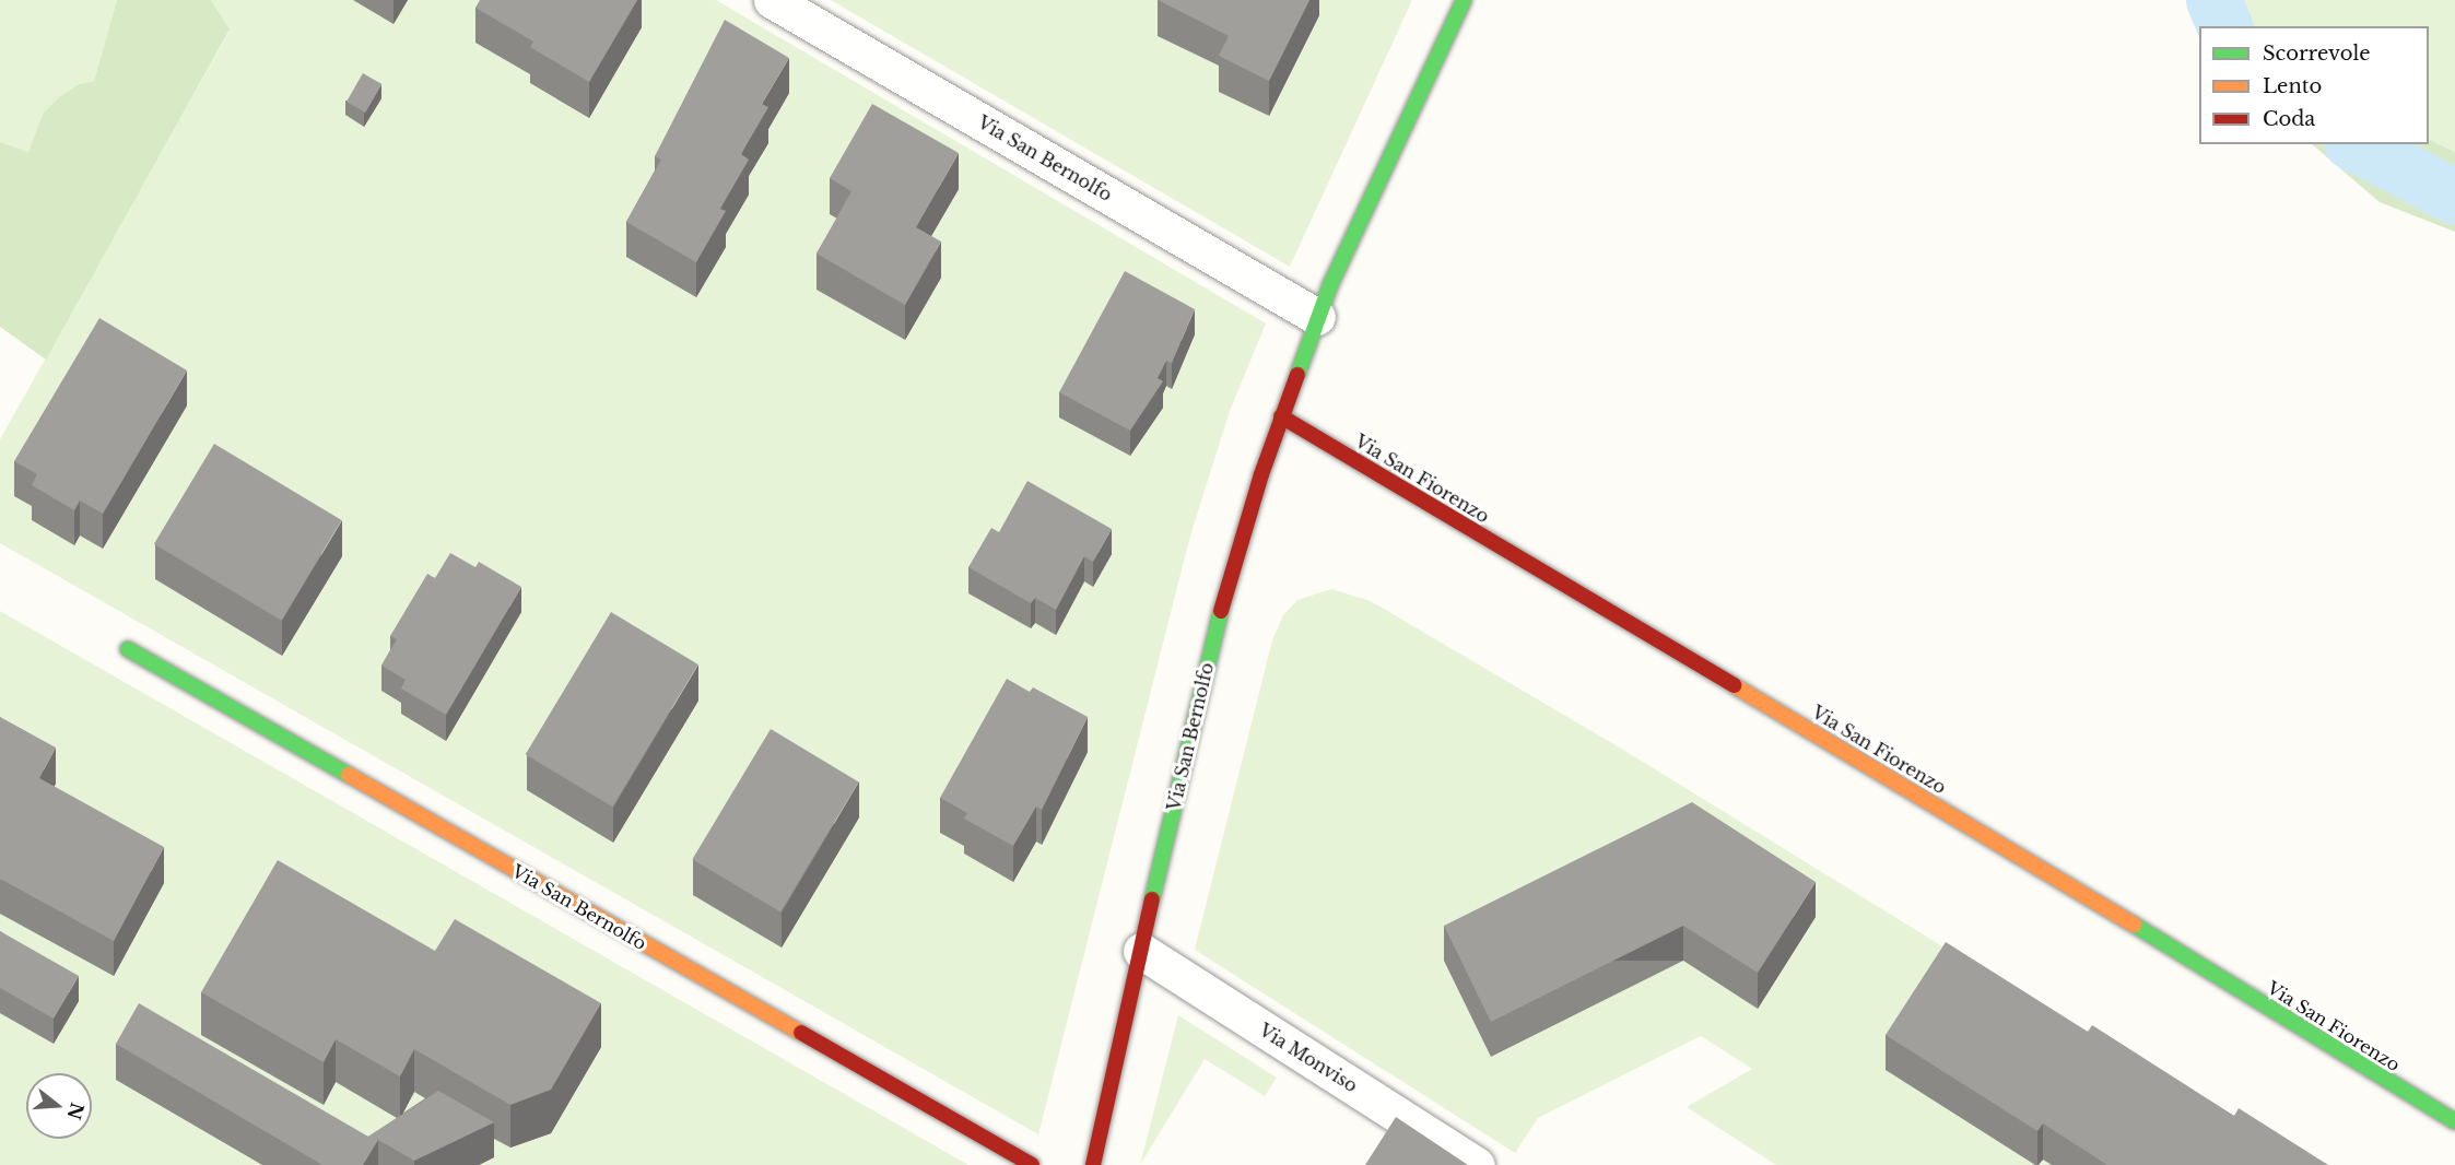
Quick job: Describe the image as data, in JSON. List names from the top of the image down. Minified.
{"streets":{"street":["Via San Bernolfo","Via San Fiorenzo","Via Monviso"]},"crossings":[["Via San Bernolfo","Via San Fiorenzo"],["Via San Bernolfo","Via Monviso"]],"legend":["Scorrevole","Lento","Coda"],"north":"right"}
